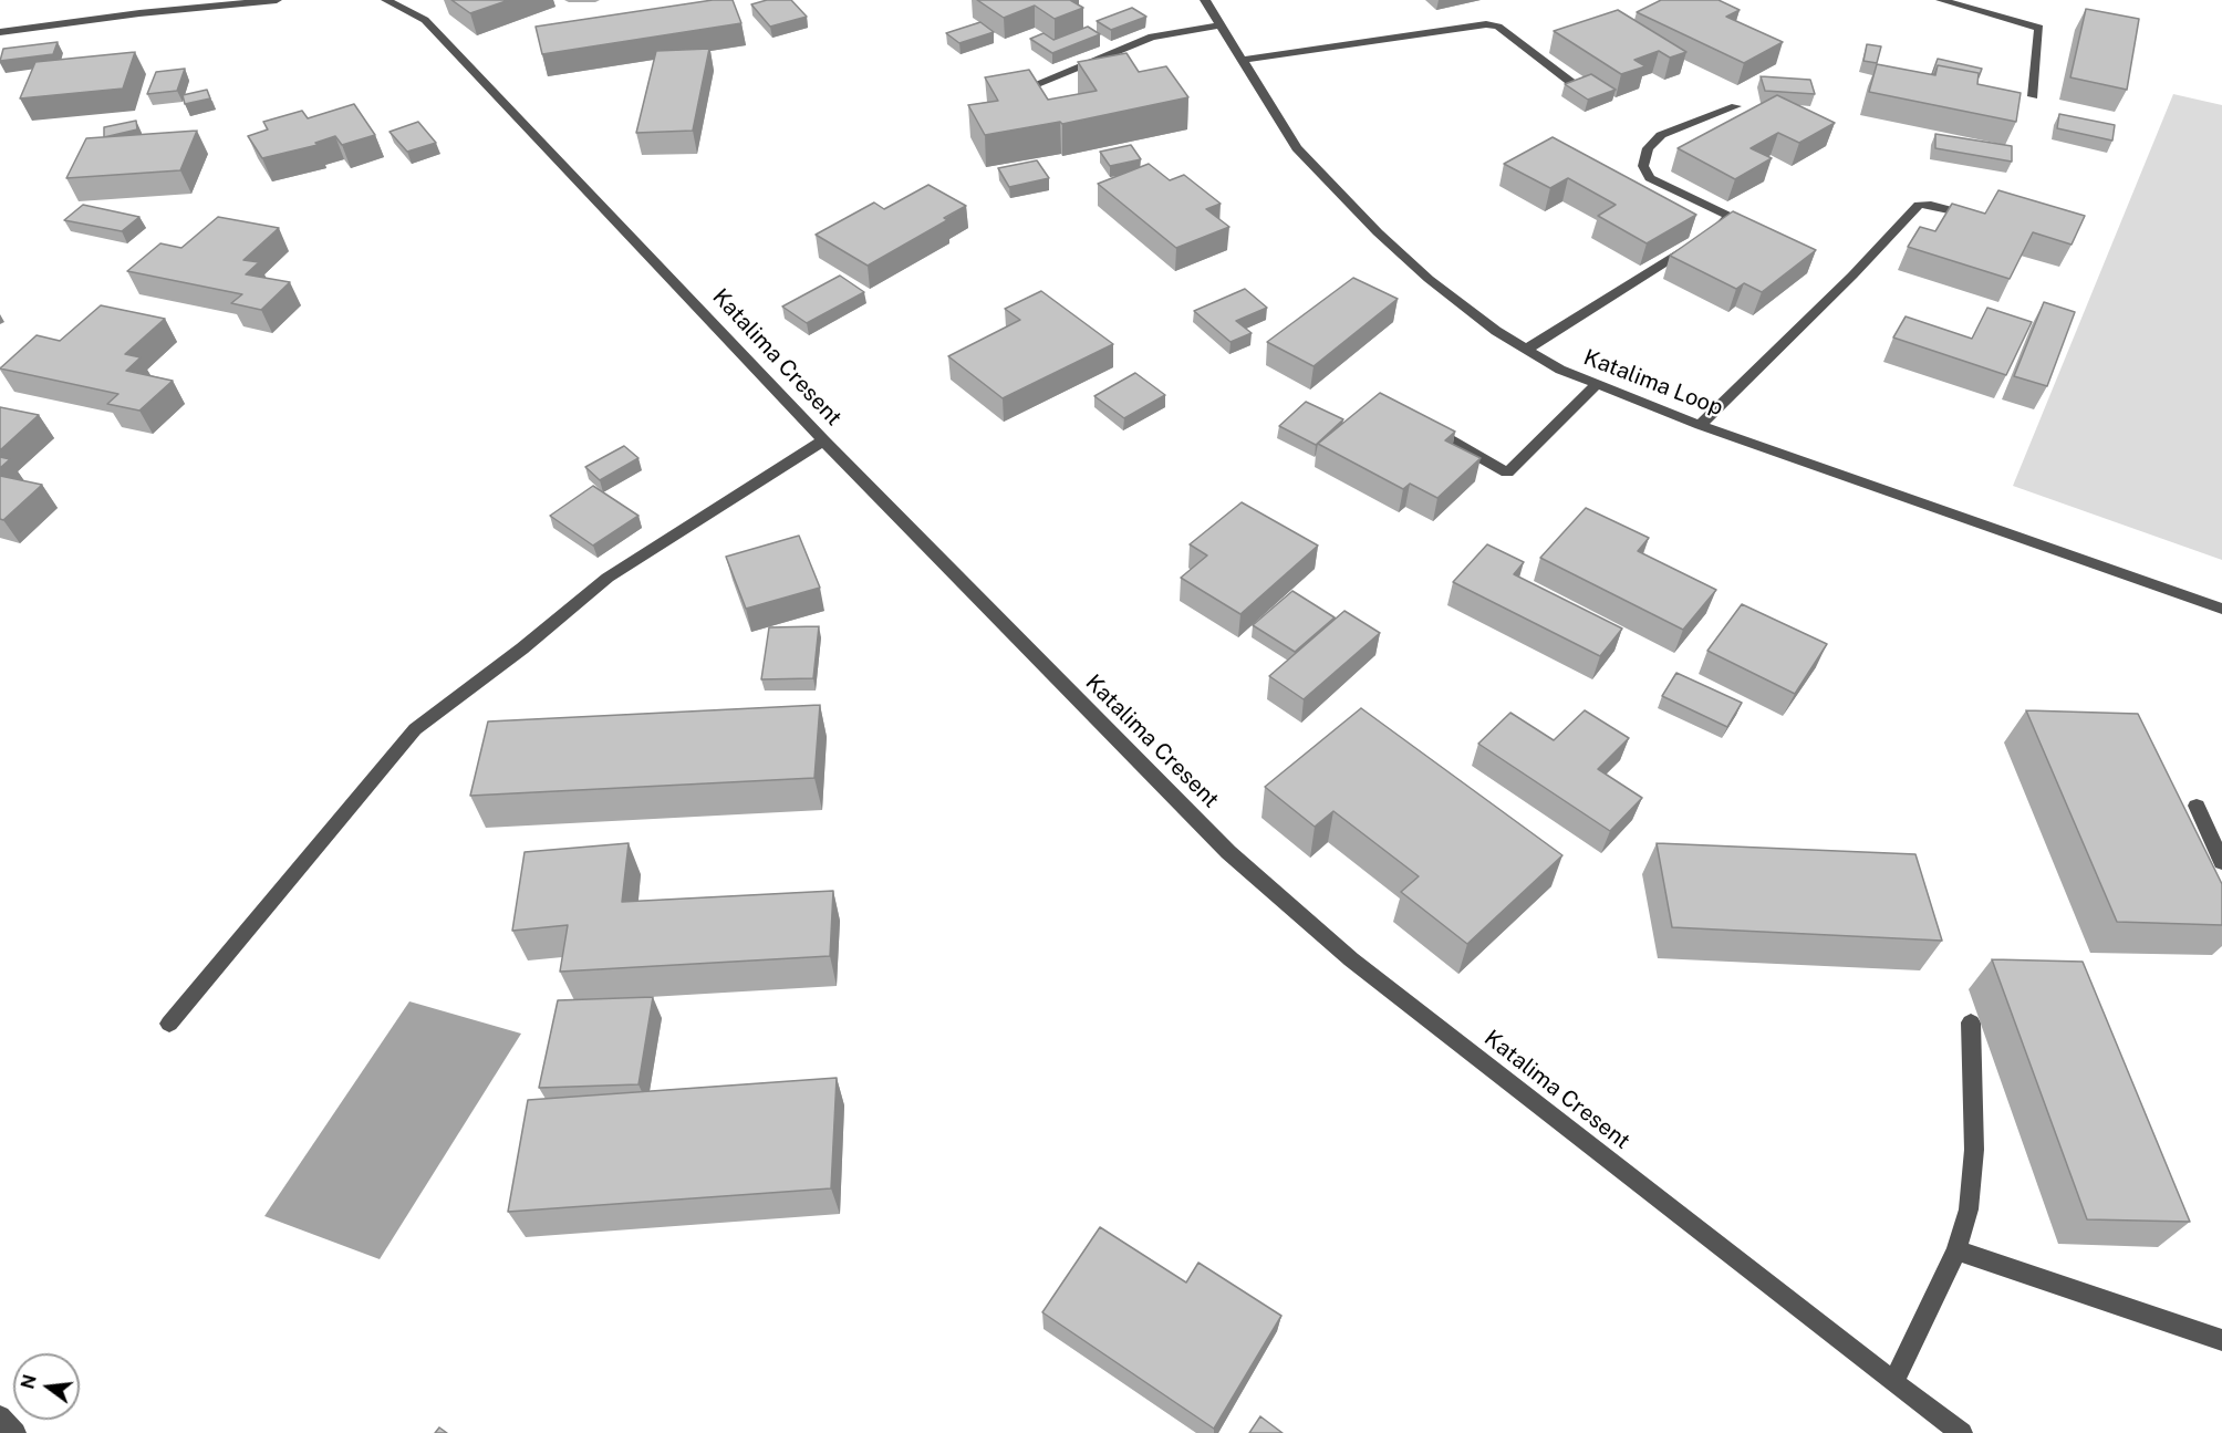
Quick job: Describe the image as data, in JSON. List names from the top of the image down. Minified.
{"streets":{"street":["Katalima Cresent","Katalima Loop"]},"north":"left"}
